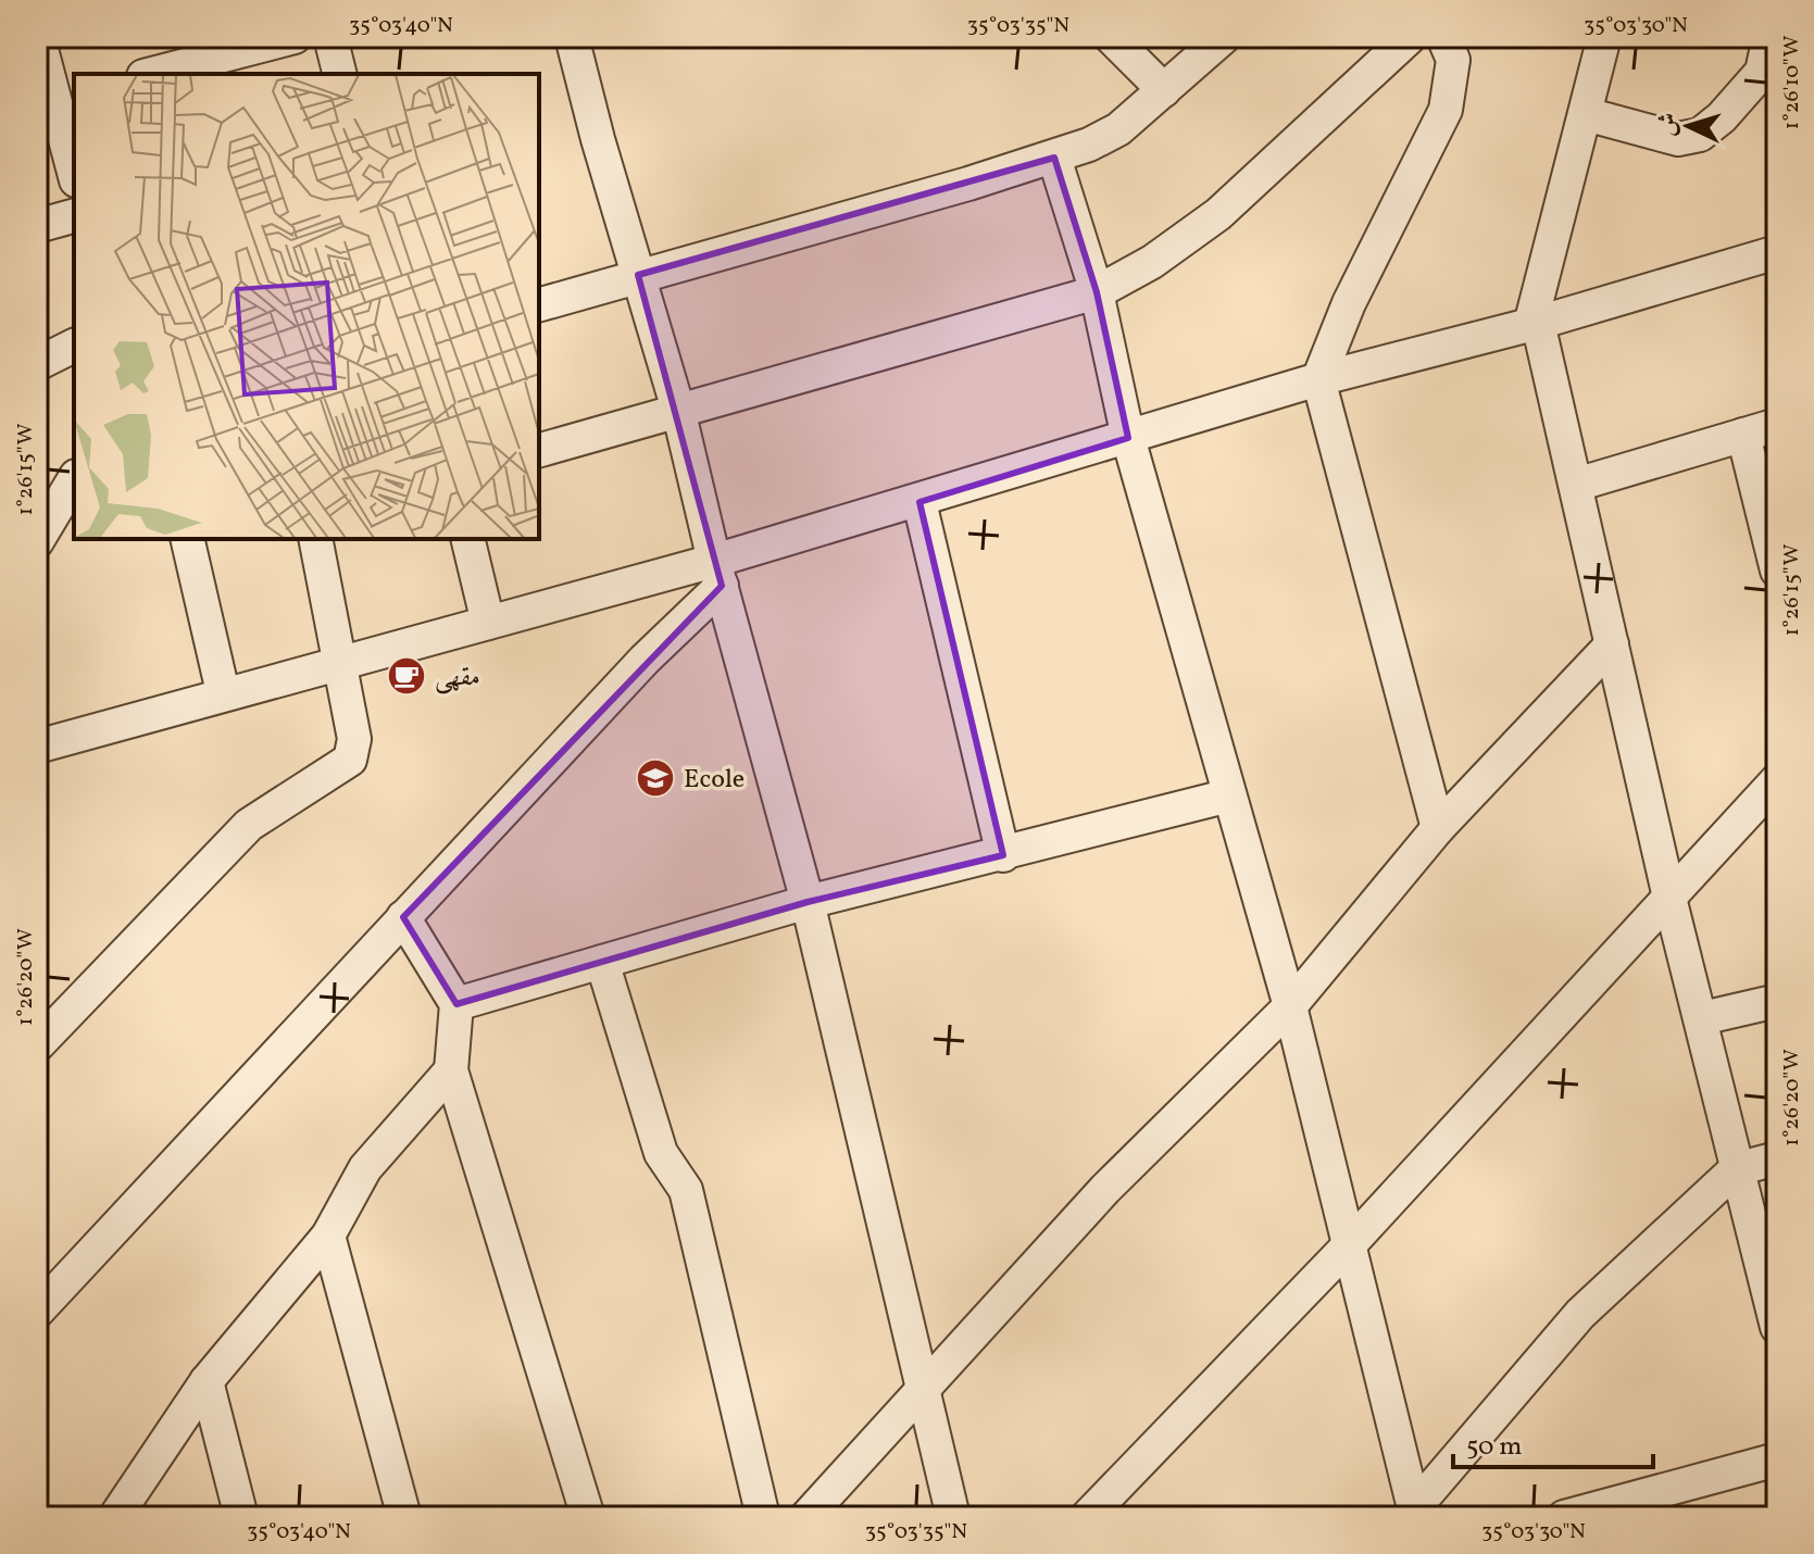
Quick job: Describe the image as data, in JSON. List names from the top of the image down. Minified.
{"places":{"cafe":["مقهى"],"school or university":["Ecole"]},"scale_bar":"50 m","north":"left","coordinates":["35°03'40\"N","35°03'35\"N","35°03'30\"N","1°26'10\"W","1°26'15\"W","1°26'20\"W"]}
